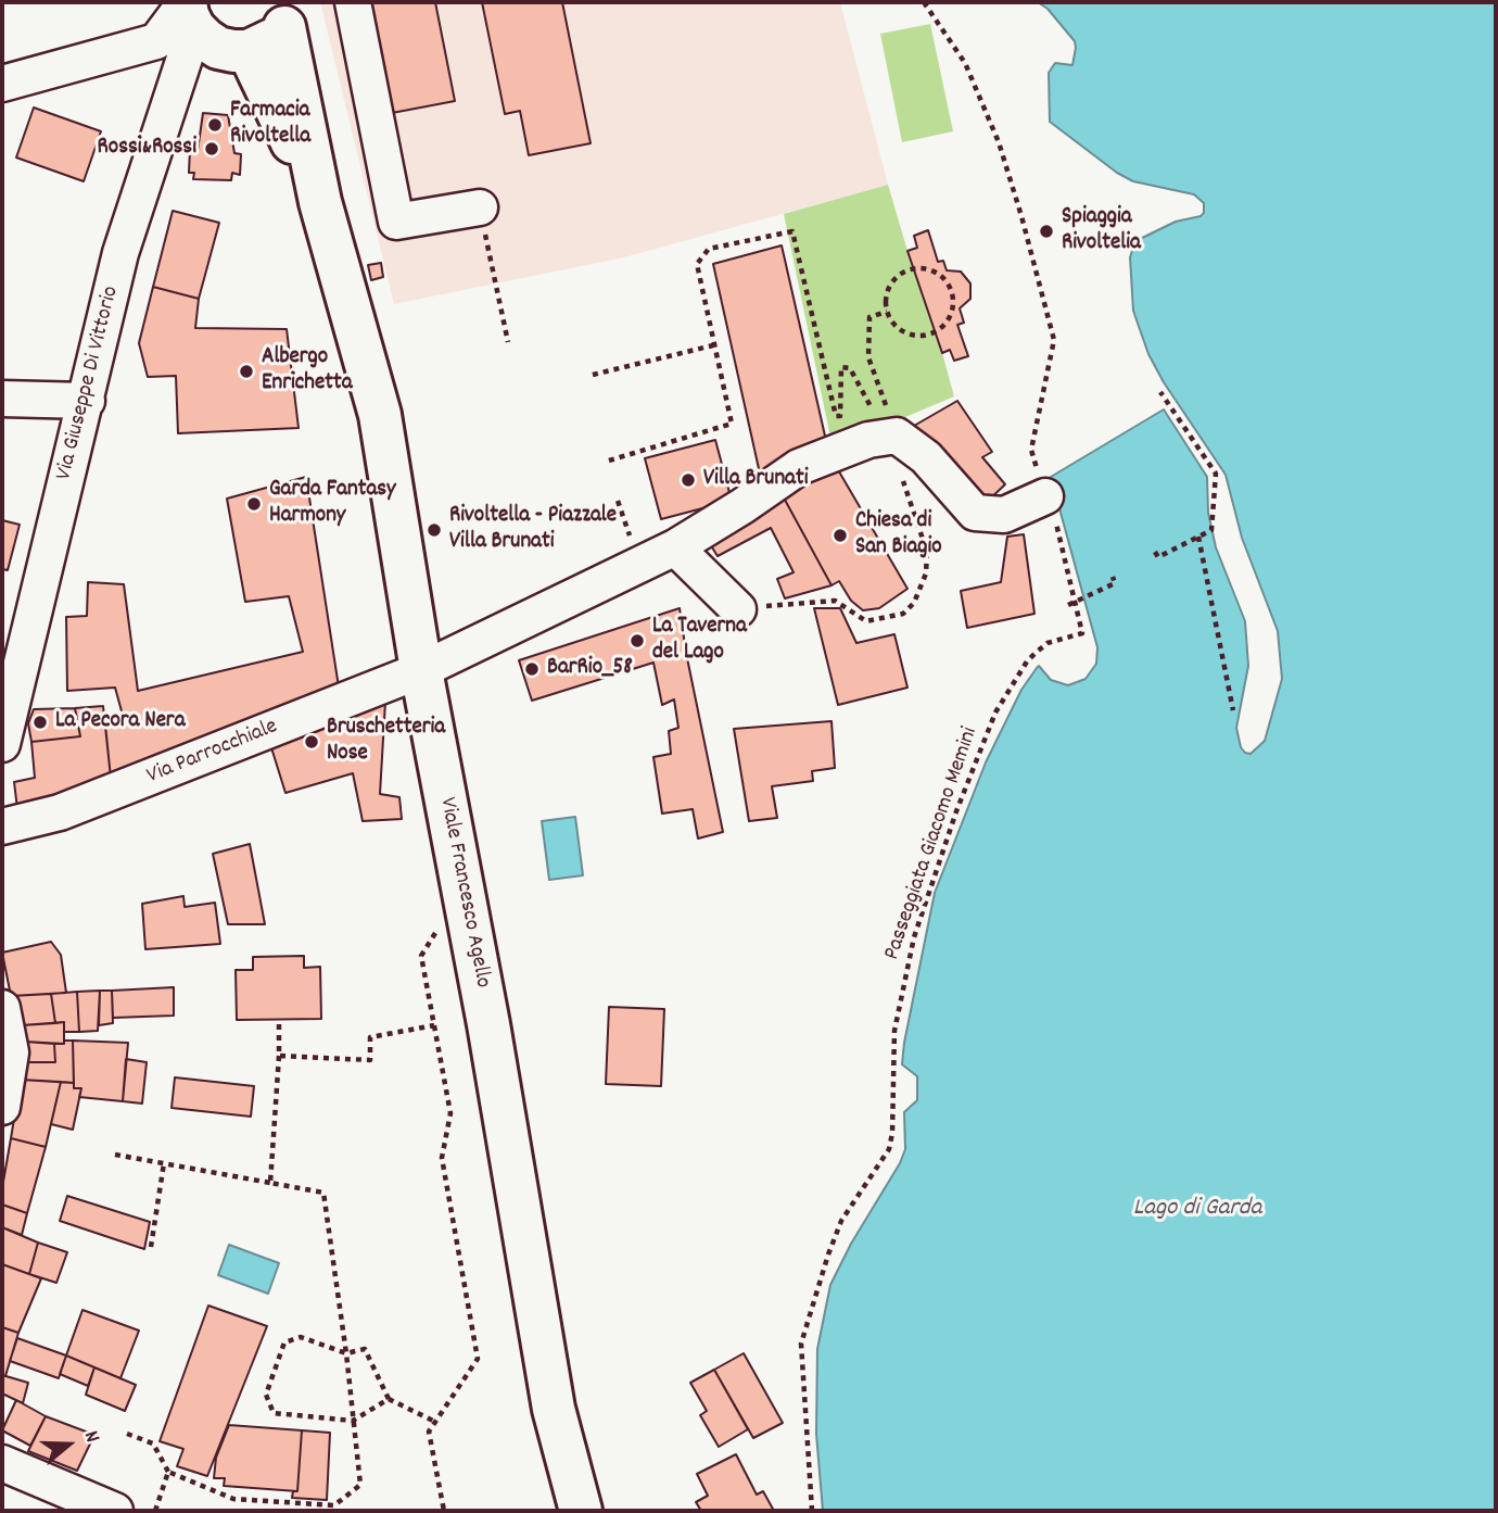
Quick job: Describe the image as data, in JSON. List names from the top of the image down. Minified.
{"streets":{"main road":["Viale Francesco Agello"],"street":["Via Giuseppe Di Vittorio","Via Parrocchiale"],"path":["Passeggiata Giacomo Memini"]},"crossings":[["Via Parrocchiale","Viale Francesco Agello"]],"water":["Lago di Garda"],"places":["Farmacia Rivoltella","Rossi&Rossi","Spiaggia Rivoltelia","Albergo Enrichetta","Villa Brunati","Garda Fantasy Harmony","Rivoltella - Piazzale Villa Brunati","Chiesa di San Biagio","La Taverna del Lago","BarRio_58","La Pecora Nera","Bruschetteria Nose"],"north":"right"}
